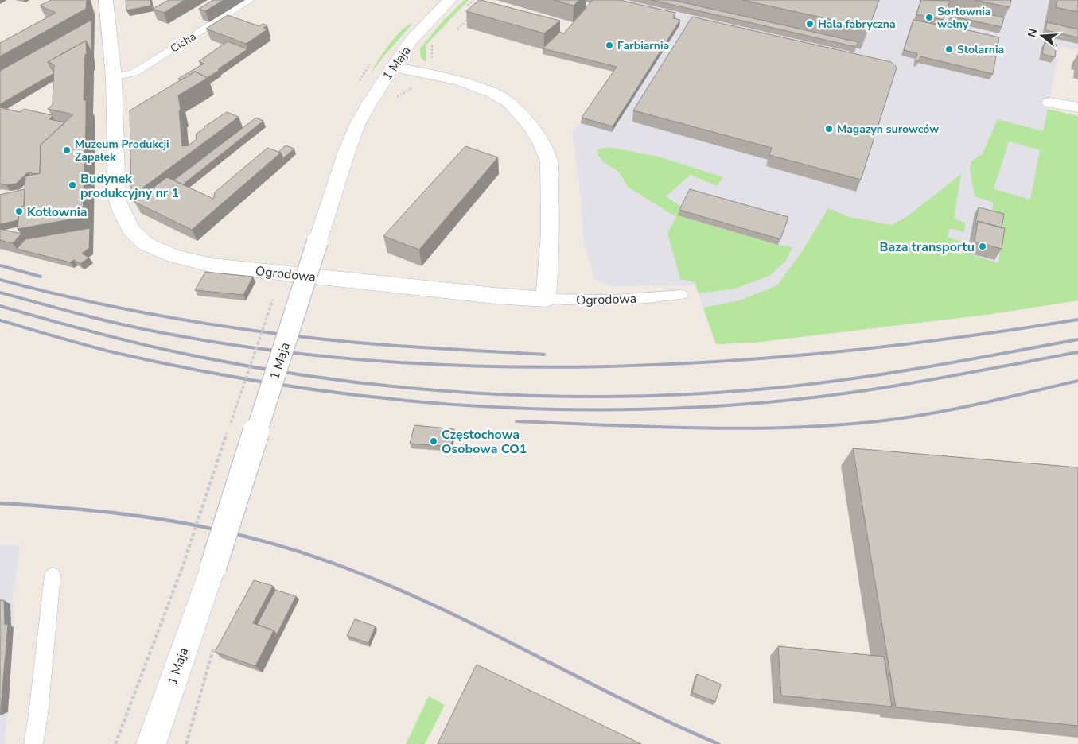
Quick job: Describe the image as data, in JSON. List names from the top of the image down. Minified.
{"streets":{"street":["1 Maja","Ogrodowa"],"lane":["Cicha"]},"crossings":[["Cicha","Ogrodowa"]],"places":["Sortownia wełny","Hala fabryczna","Farbiarnia","Stolarnia","Magazyn surowców","Muzeum Produkcji Zapałek","Budynek produkcyjny nr 1","Kotłownia","Baza transportu","Częstochowa Osobowa CO1"],"north":"left"}
